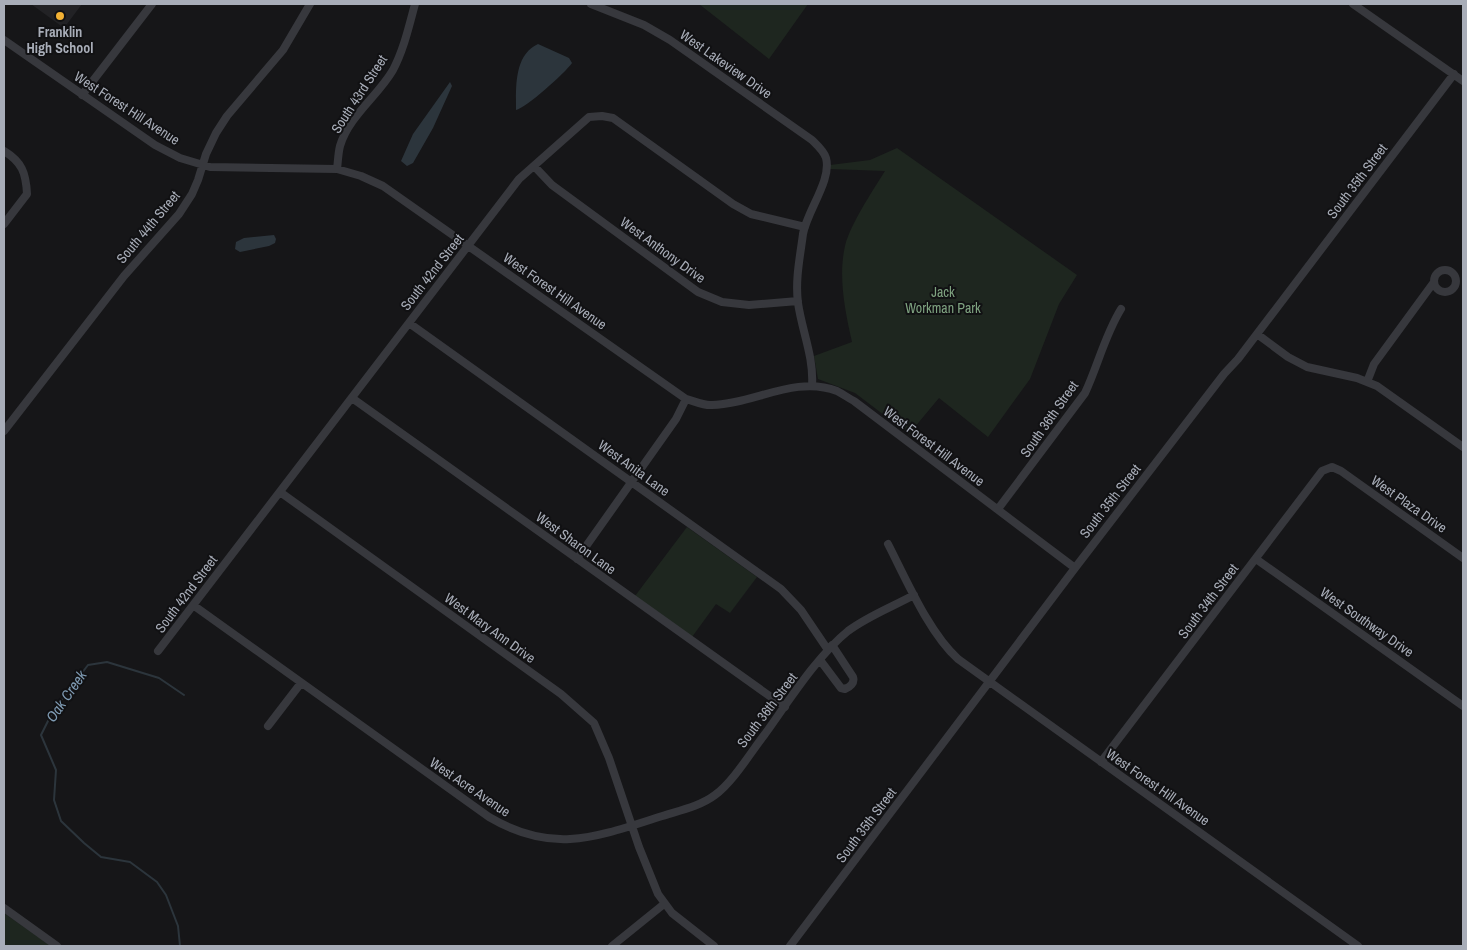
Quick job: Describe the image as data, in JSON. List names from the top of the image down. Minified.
{"streets":{"street":["West Lakeview Drive","South 43rd Street","West Forest Hill Avenue","South 35th Street","South 44th Street","West Anthony Drive","South 42nd Street","South 36th Street","West Anita Lane","West Plaza Drive","West Sharon Lane","South 34th Street","West Southway Drive","West Mary Ann Drive","West Acre Avenue"]},"crossings":[["West Lakeview Drive","South 42nd Street"],["South 43rd Street","West Forest Hill Avenue"],["West Forest Hill Avenue","South 35th Street"],["West Forest Hill Avenue","South 44th Street"],["West Forest Hill Avenue","South 42nd Street"],["West Forest Hill Avenue","South 36th Street"],["West Forest Hill Avenue","South 34th Street"],["West Anthony Drive","South 42nd Street"],["South 42nd Street","West Anita Lane"],["South 42nd Street","West Sharon Lane"],["South 42nd Street","West Mary Ann Drive"],["South 42nd Street","West Acre Avenue"],["South 36th Street","West Anita Lane"],["South 36th Street","West Sharon Lane"],["South 36th Street","West Mary Ann Drive"],["South 36th Street","West Acre Avenue"],["West Plaza Drive","South 34th Street"],["South 34th Street","West Southway Drive"],["West Mary Ann Drive","West Acre Avenue"]],"water":["Oak Creek"],"parks":["Jack Workman Park"],"places":["Franklin High School"]}
